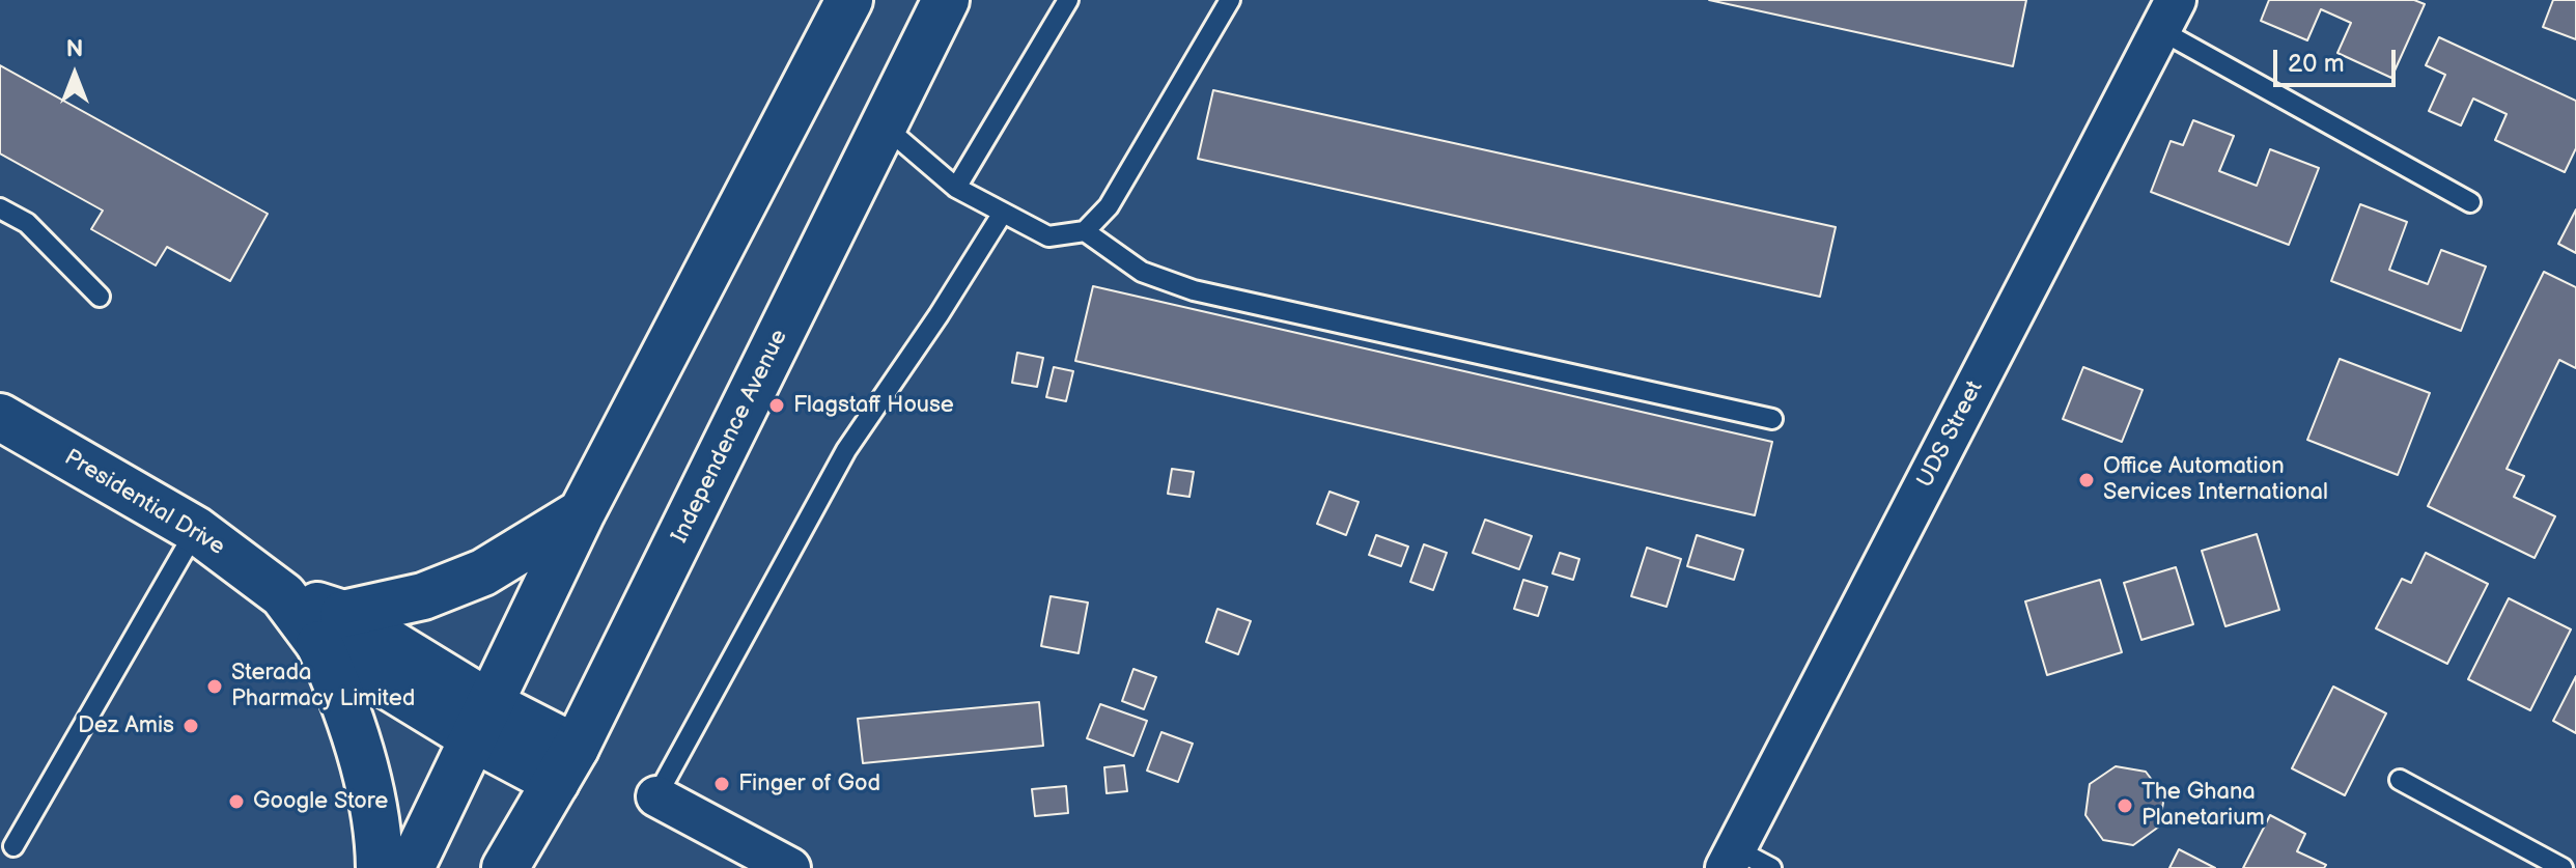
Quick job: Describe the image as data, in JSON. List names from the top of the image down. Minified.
{"streets":{"main road":["Independence Avenue","Presidential Drive"],"street":["UDS Street"]},"crossings":[["Independence Avenue","Presidential Drive"]],"places":["Flagstaff House","Office Automation Services International","Sterada Pharmacy Limited","Dez Amis","Finger of God","Google Store","The Ghana Planetarium"],"scale_bar":"20 m","north":"top"}
